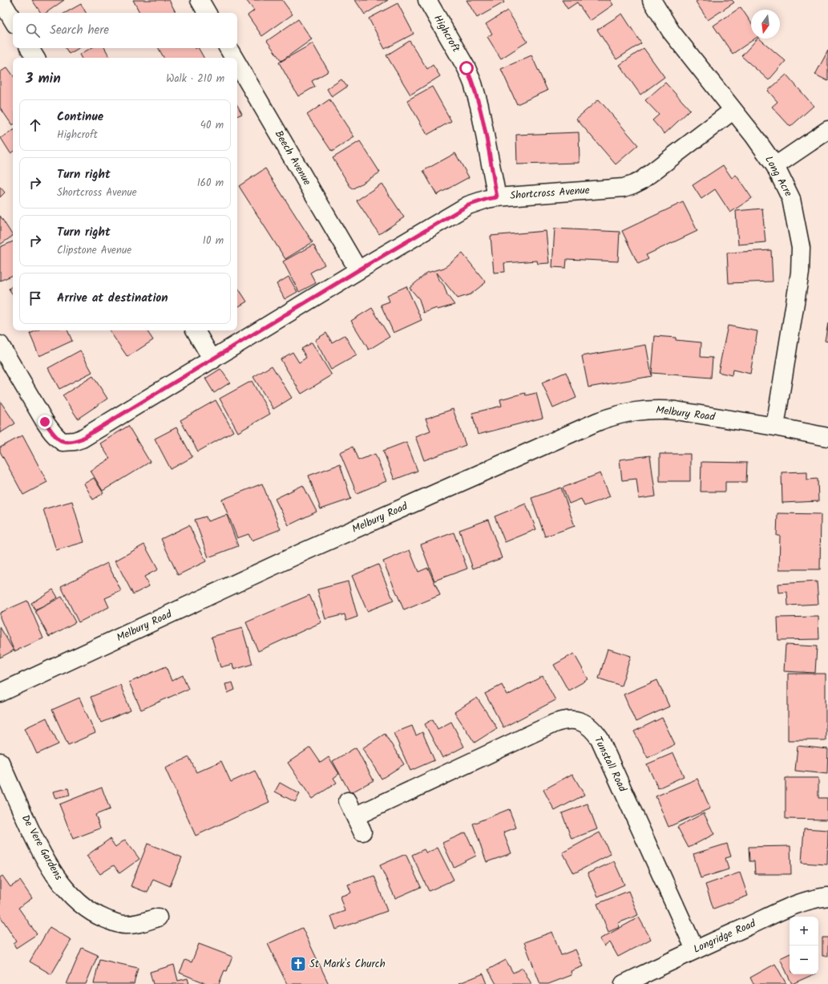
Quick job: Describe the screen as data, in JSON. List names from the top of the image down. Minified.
{"streets":{"street":["Highcroft","Beech Avenue","Long Acre","Shortcross Avenue","Melbury Road","Tunstall Road","De Vere Gardens","Longridge Road"]},"crossings":[["Highcroft","Shortcross Avenue"],["Beech Avenue","Shortcross Avenue"],["Long Acre","Shortcross Avenue"],["Long Acre","Melbury Road"],["Tunstall Road","Longridge Road"]],"places":{"church":["St Mark's Church"]},"north":"bottom","page":{"search":"Search here","heading":["3 min","Walk · 210 m"],"list":[["Continue","Highcroft","40 m"],["Turn right","Shortcross Avenue","160 m"],["Turn right","Clipstone Avenue","10 m"],"Arrive at destination"],"map_buttons":["+","−"]}}
